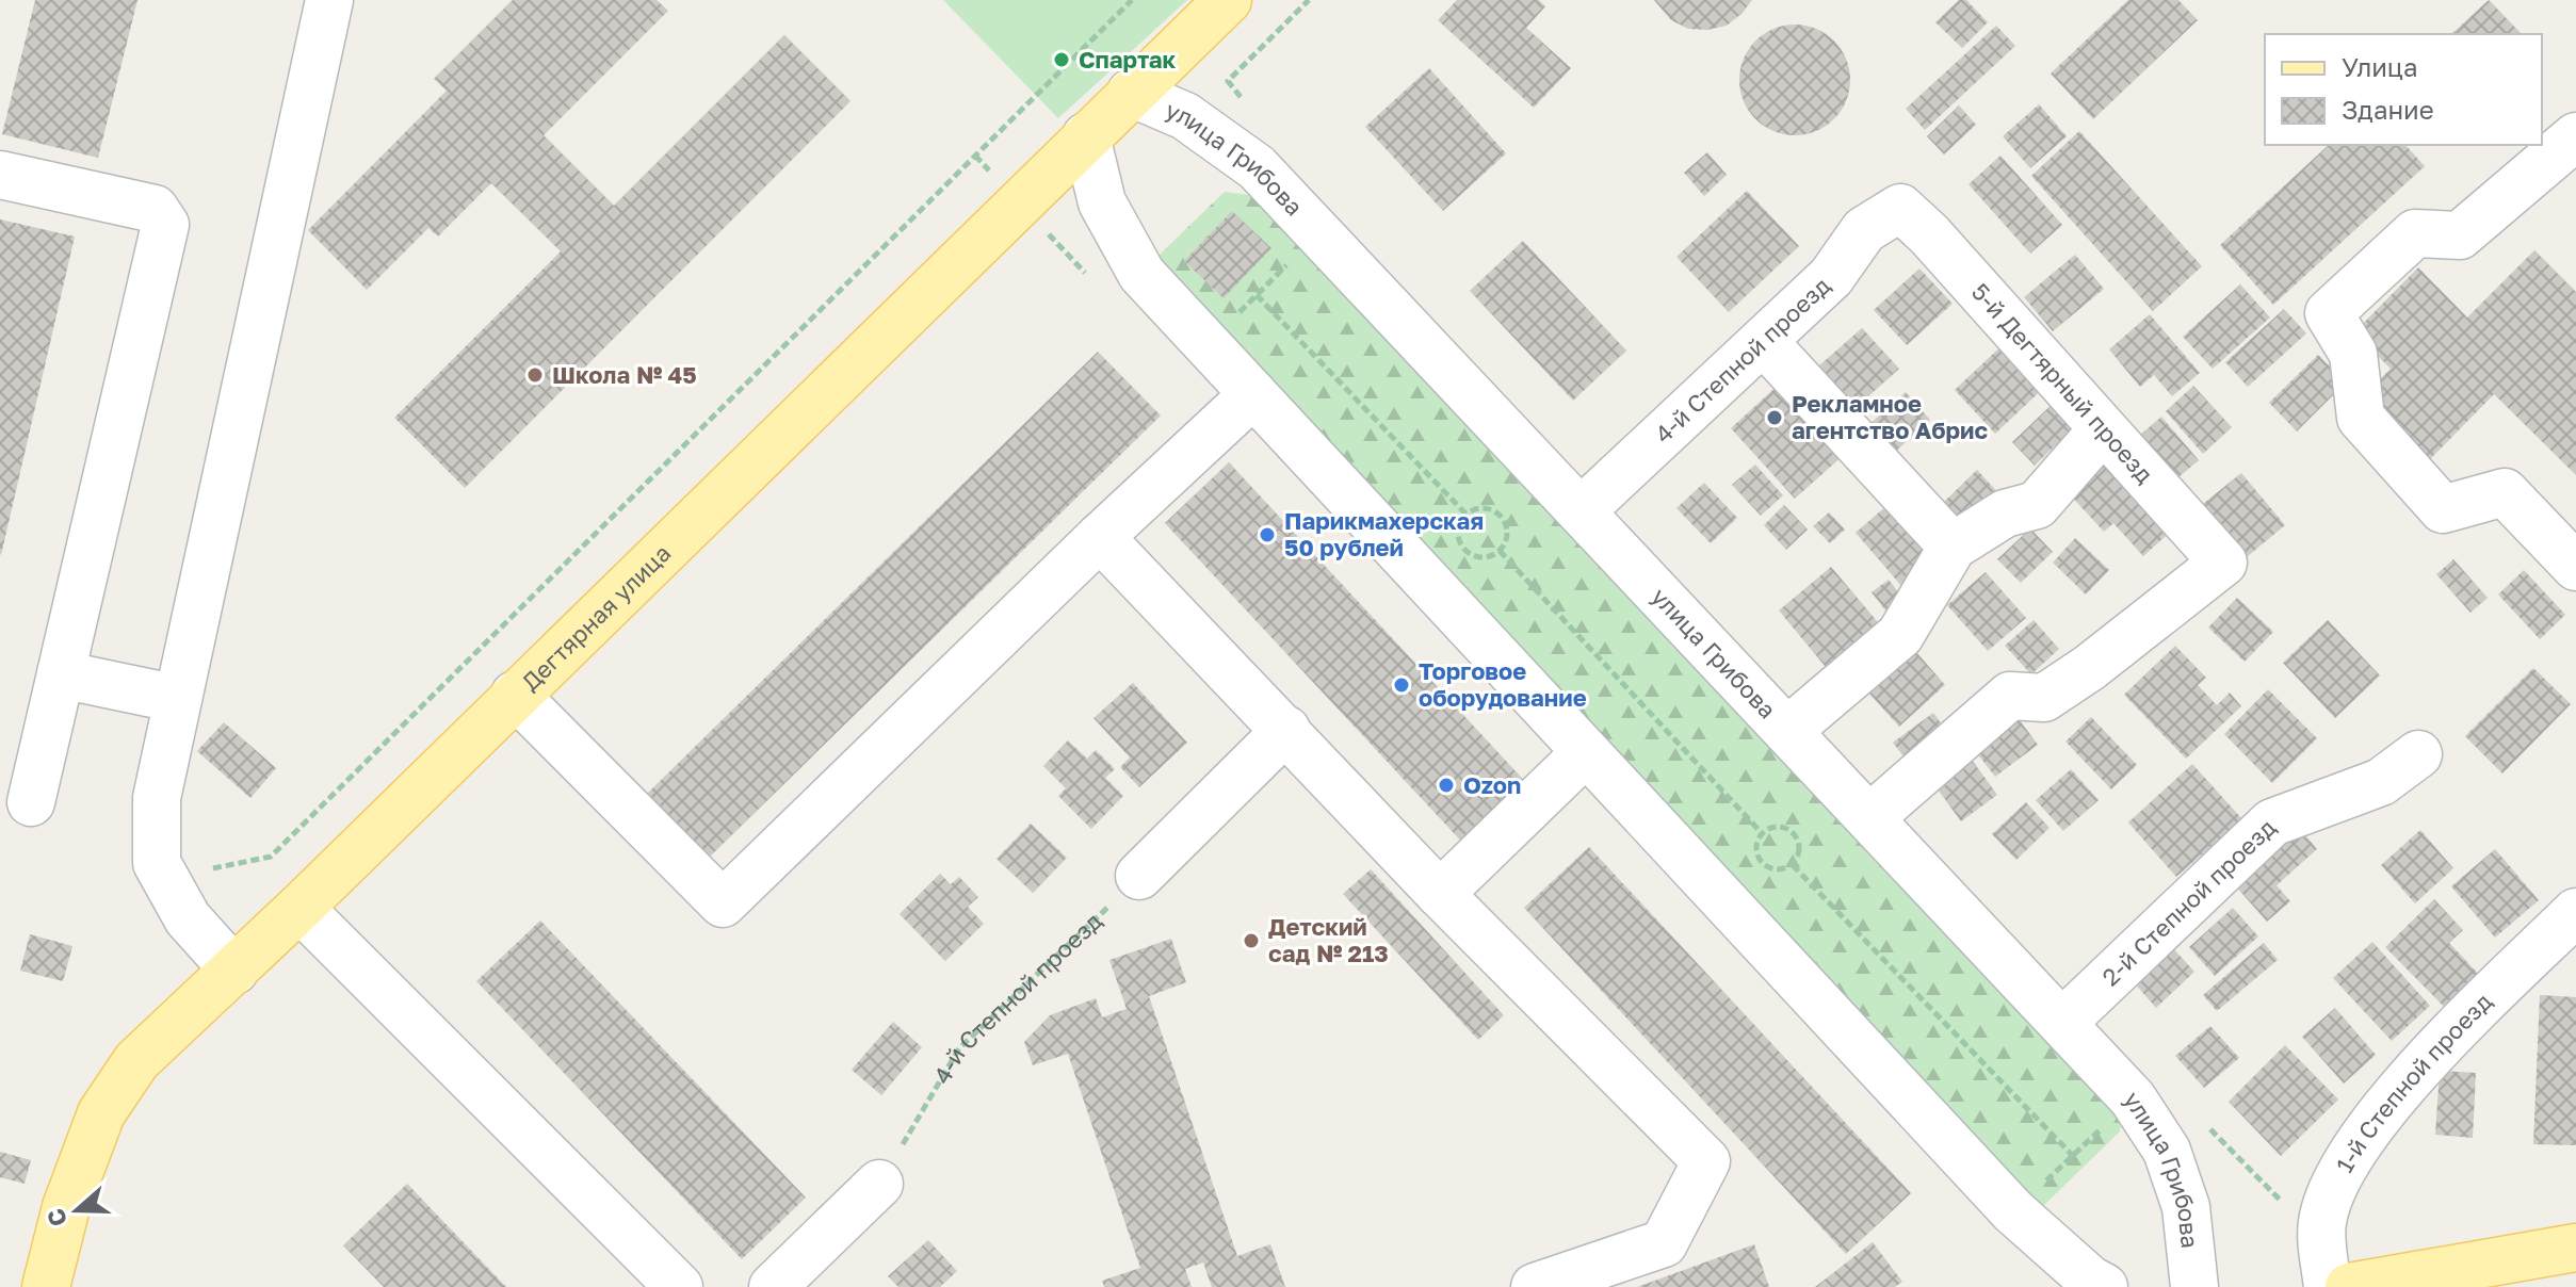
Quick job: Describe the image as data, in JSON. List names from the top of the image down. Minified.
{"streets":{"main road":["Дегтярная улица"],"street":["улица Грибова","4-й Степной проезд","5-й Дегтярный проезд","2-й Степной проезд","1-й Степной проезд"]},"crossings":[["улица Грибова","4-й Степной проезд"],["улица Грибова","5-й Дегтярный проезд"],["улица Грибова","Дегтярная улица"],["улица Грибова","2-й Степной проезд"],["4-й Степной проезд","5-й Дегтярный проезд"]],"places":["Спартак","Школа № 45","Рекламное агентство Абрис","Парикмахерская 50 рублей","Торговое оборудование","Ozon","Детский сад № 213"],"legend":["Улица","Здание"],"north":"left"}
